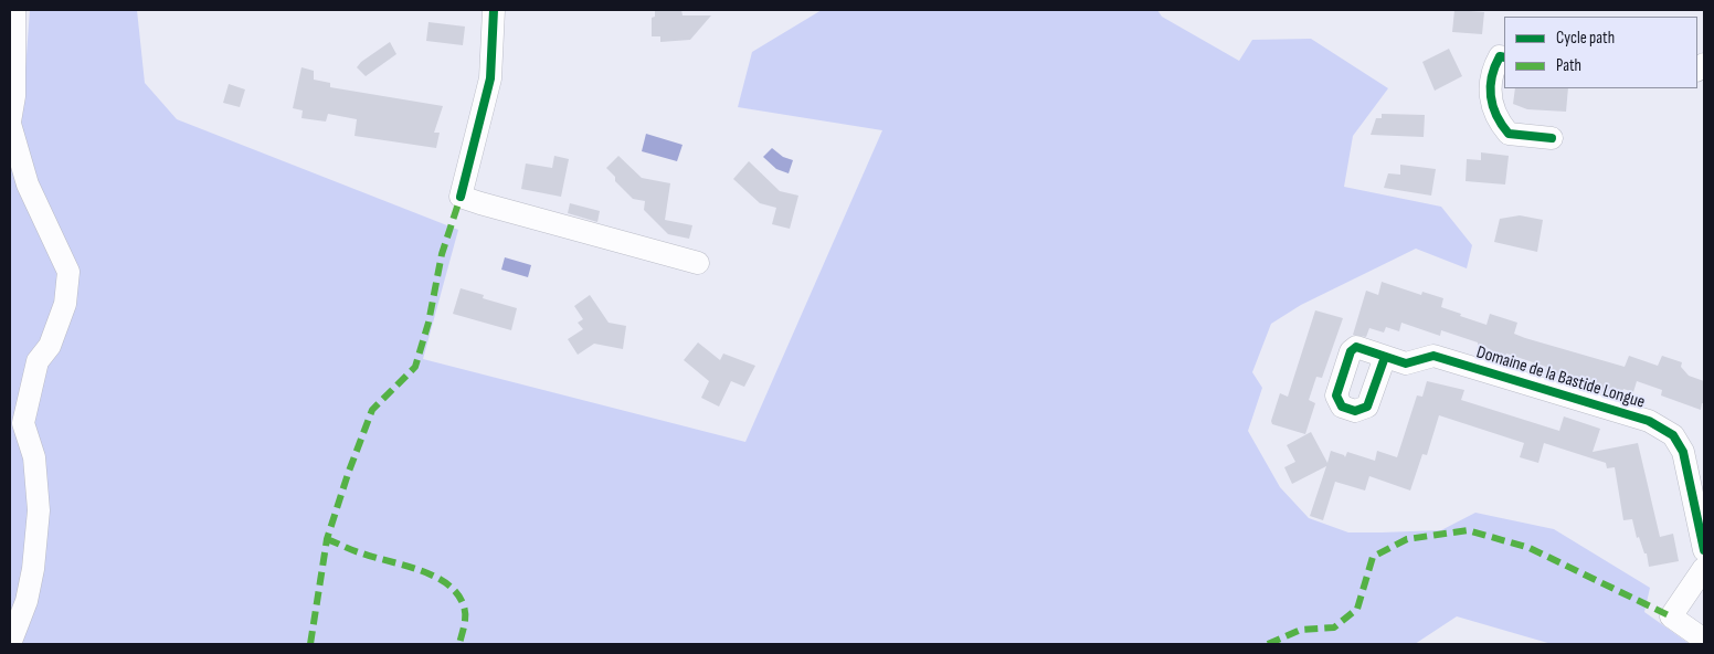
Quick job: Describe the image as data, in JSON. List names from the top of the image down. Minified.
{"streets":{"street":["Domaine de la Bastide Longue"]},"legend":["Cycle path","Path"]}
